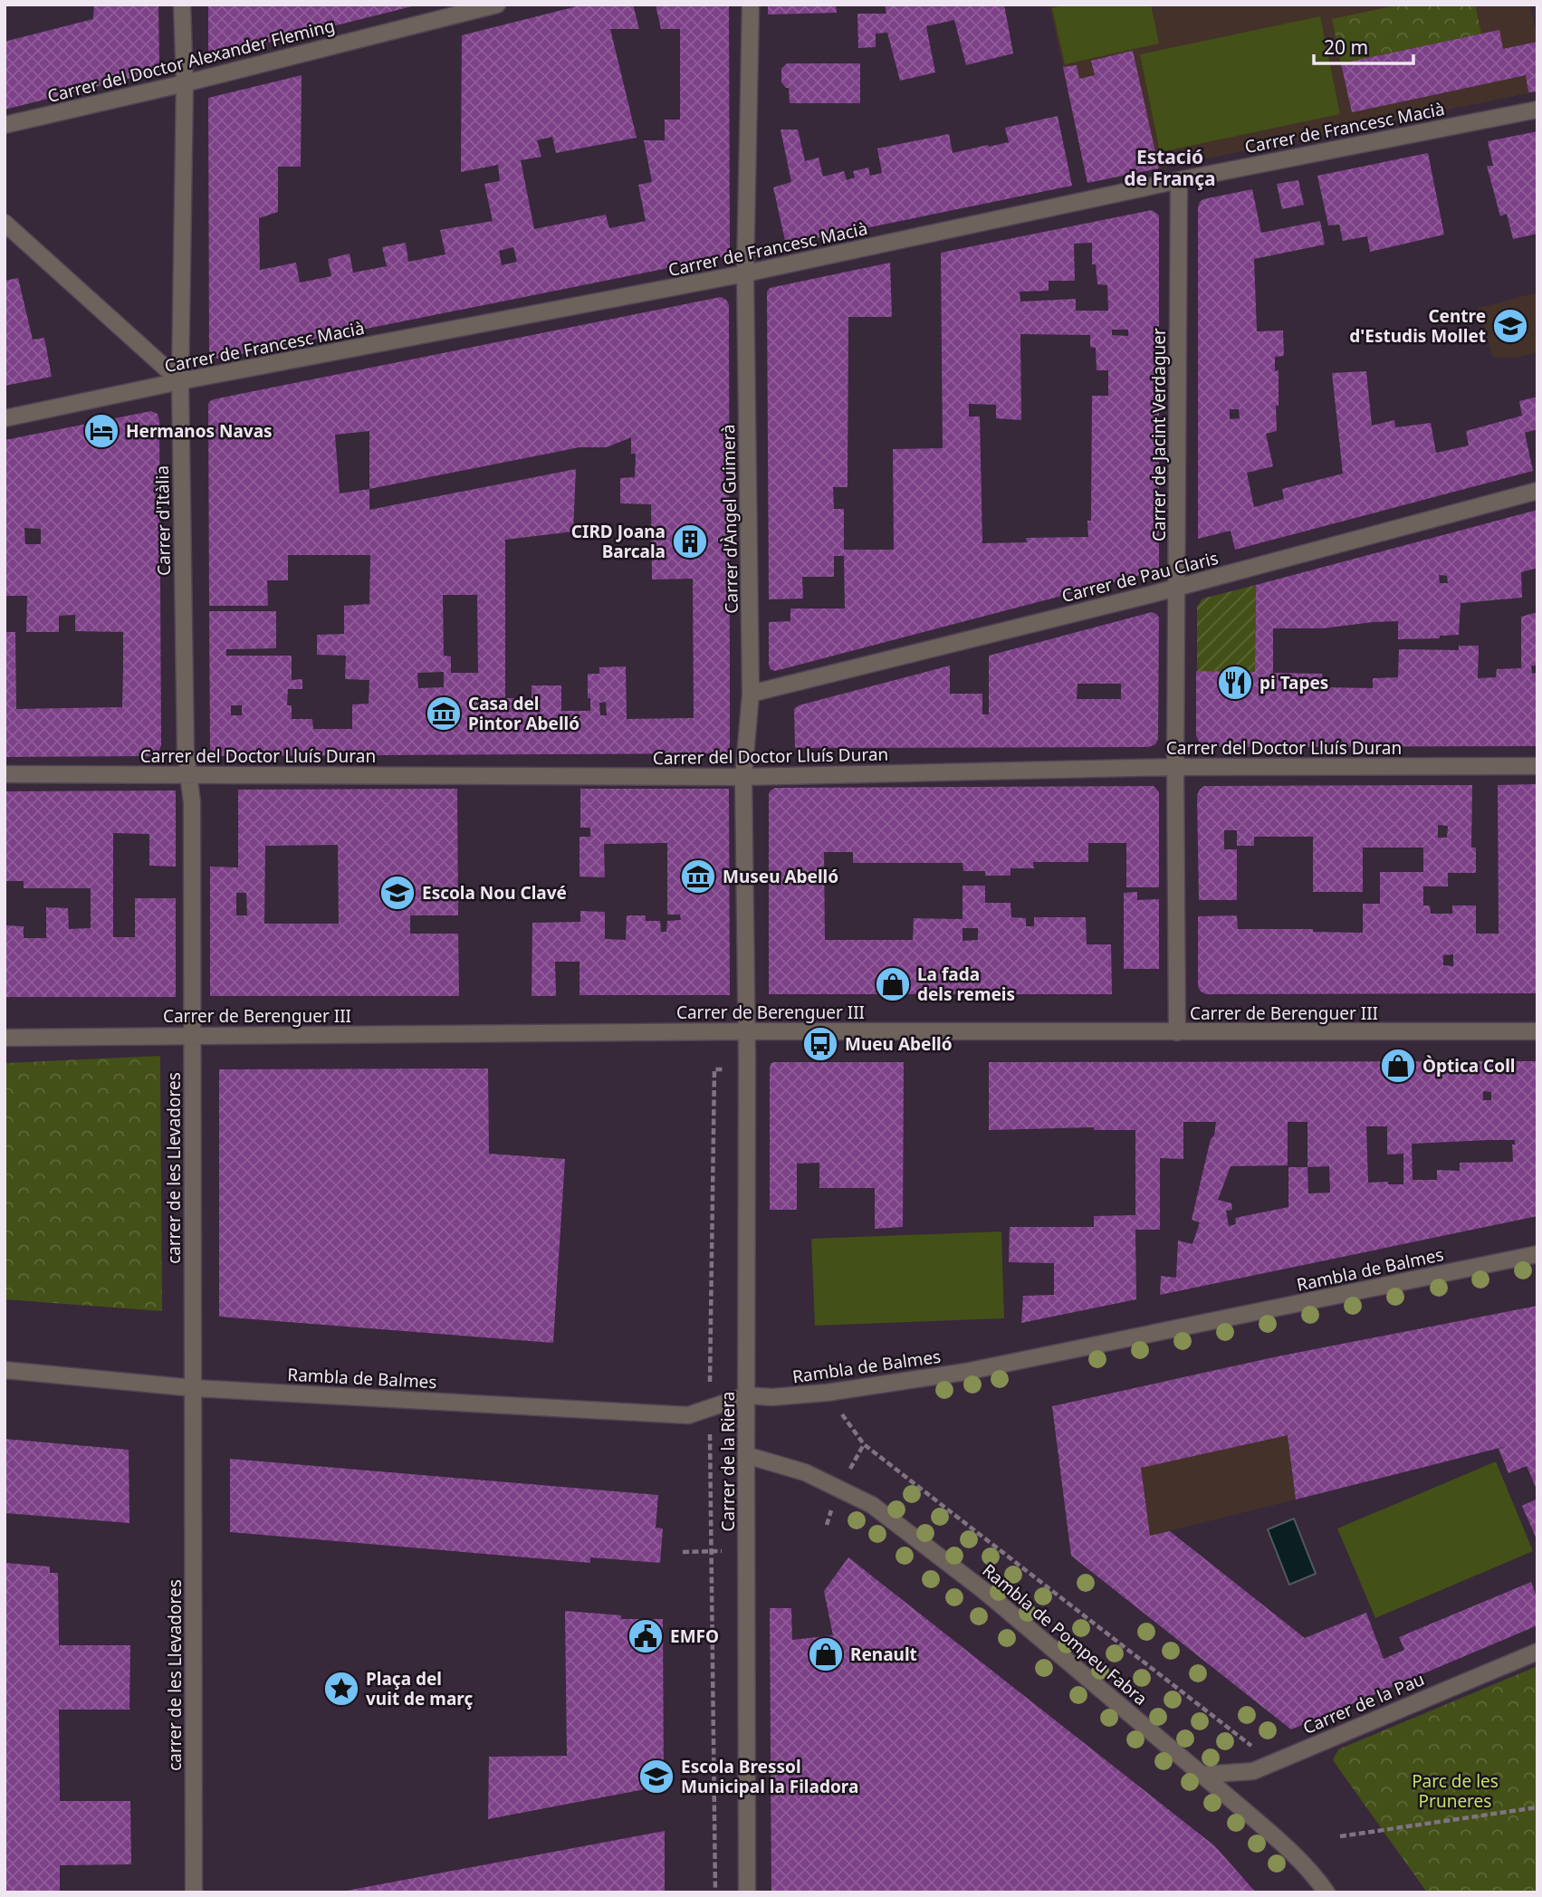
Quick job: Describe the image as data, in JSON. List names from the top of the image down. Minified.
{"streets":{"street":["Carrer del Doctor Alexander Fleming","Carrer de Francesc Macià","Carrer de Jacint Verdaguer","Carrer d'Àngel Guimerà","Carrer d'Itàlia","Carrer de Pau Claris","Carrer del Doctor Lluís Duran","Carrer de Berenguer III","carrer de les Llevadores","Rambla de Balmes","Carrer de la Riera","Rambla de Pompeu Fabra","Carrer de la Pau"]},"crossings":[["Carrer del Doctor Alexander Fleming","Carrer d'Itàlia"],["Carrer de Francesc Macià","Carrer de Jacint Verdaguer"],["Carrer de Francesc Macià","Carrer d'Àngel Guimerà"],["Carrer de Francesc Macià","Carrer d'Itàlia"],["Carrer de Jacint Verdaguer","Carrer de Pau Claris"],["Carrer de Jacint Verdaguer","Carrer del Doctor Lluís Duran"],["Carrer de Jacint Verdaguer","Carrer de Berenguer III"],["Carrer d'Àngel Guimerà","Carrer de Pau Claris"],["Carrer d'Àngel Guimerà","Carrer del Doctor Lluís Duran"],["Carrer d'Àngel Guimerà","Carrer de Berenguer III"],["Carrer d'Àngel Guimerà","Carrer de la Riera"],["Carrer d'Itàlia","Carrer del Doctor Lluís Duran"],["Carrer d'Itàlia","Carrer de Berenguer III"],["Carrer d'Itàlia","carrer de les Llevadores"],["Carrer de Berenguer III","carrer de les Llevadores"],["Carrer de Berenguer III","Carrer de la Riera"],["carrer de les Llevadores","Rambla de Balmes"],["Rambla de Balmes","Carrer de la Riera"],["Carrer de la Riera","Rambla de Pompeu Fabra"],["Rambla de Pompeu Fabra","Carrer de la Pau"]],"districts":["Estació de França"],"parks":["Parc de les Pruneres"],"places":{"school or university":["Centre d'Estudis Mollet","Escola Nou Clavé","Escola Bressol Municipal la Filadora"],"hotel":["Hermanos Navas"],"building":["CIRD Joana Barcala"],"restaurant":["pi Tapes"],"museum":["Casa del Pintor Abelló","Museu Abelló"],"shop":["La fada dels remeis","Òptica Coll","Renault"],"bus stop":["Mueu Abelló"],"public building":["EMFO"],"place":["Plaça del vuit de març"]},"scale_bar":"20 m"}
